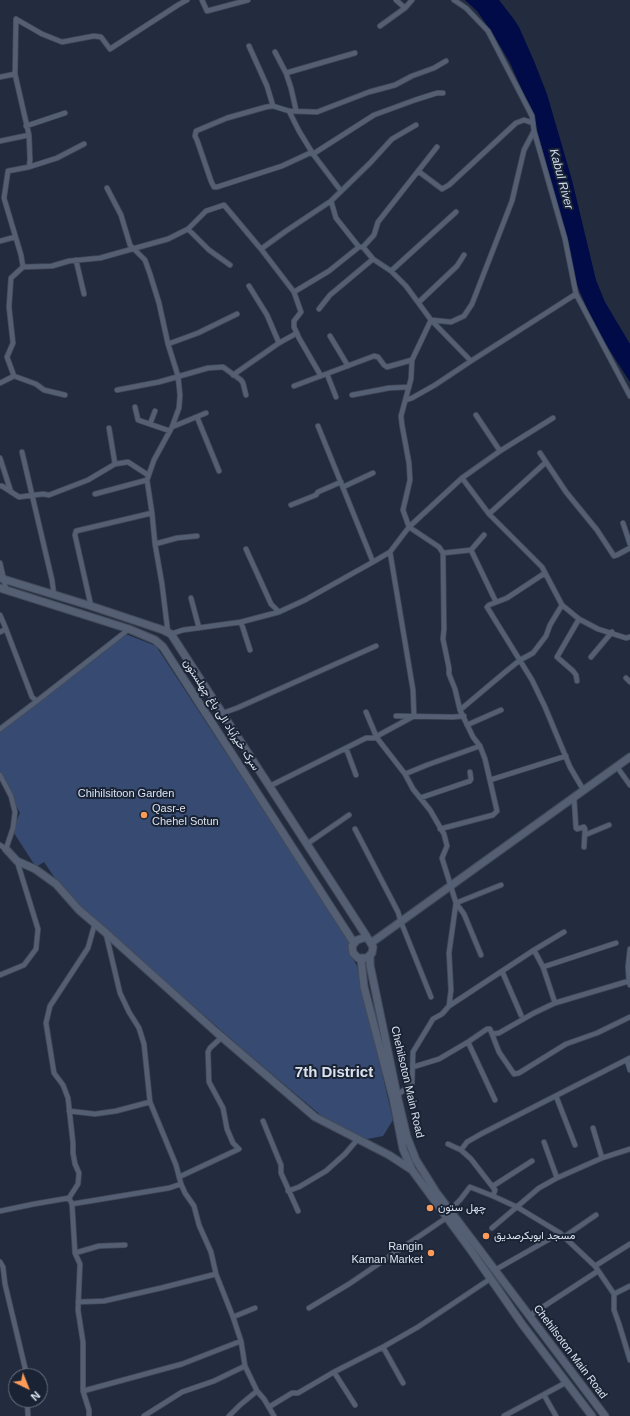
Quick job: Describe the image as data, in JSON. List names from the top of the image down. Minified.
{"streets":{"main road":["سرک خیرآباد الی باغ چهلستون","Chehilsoton Main Road"]},"crossings":[["سرک خیرآباد الی باغ چهلستون","Chehilsoton Main Road"]],"districts":["7th District"],"water":["Kabul River"],"parks":["Chihilsitoon Garden"],"places":["Qasr-e Chehel Sotun","چهل ستون","مسجد ابوبکرصدیق","Rangin Kaman Market"],"north":"bottom right"}
